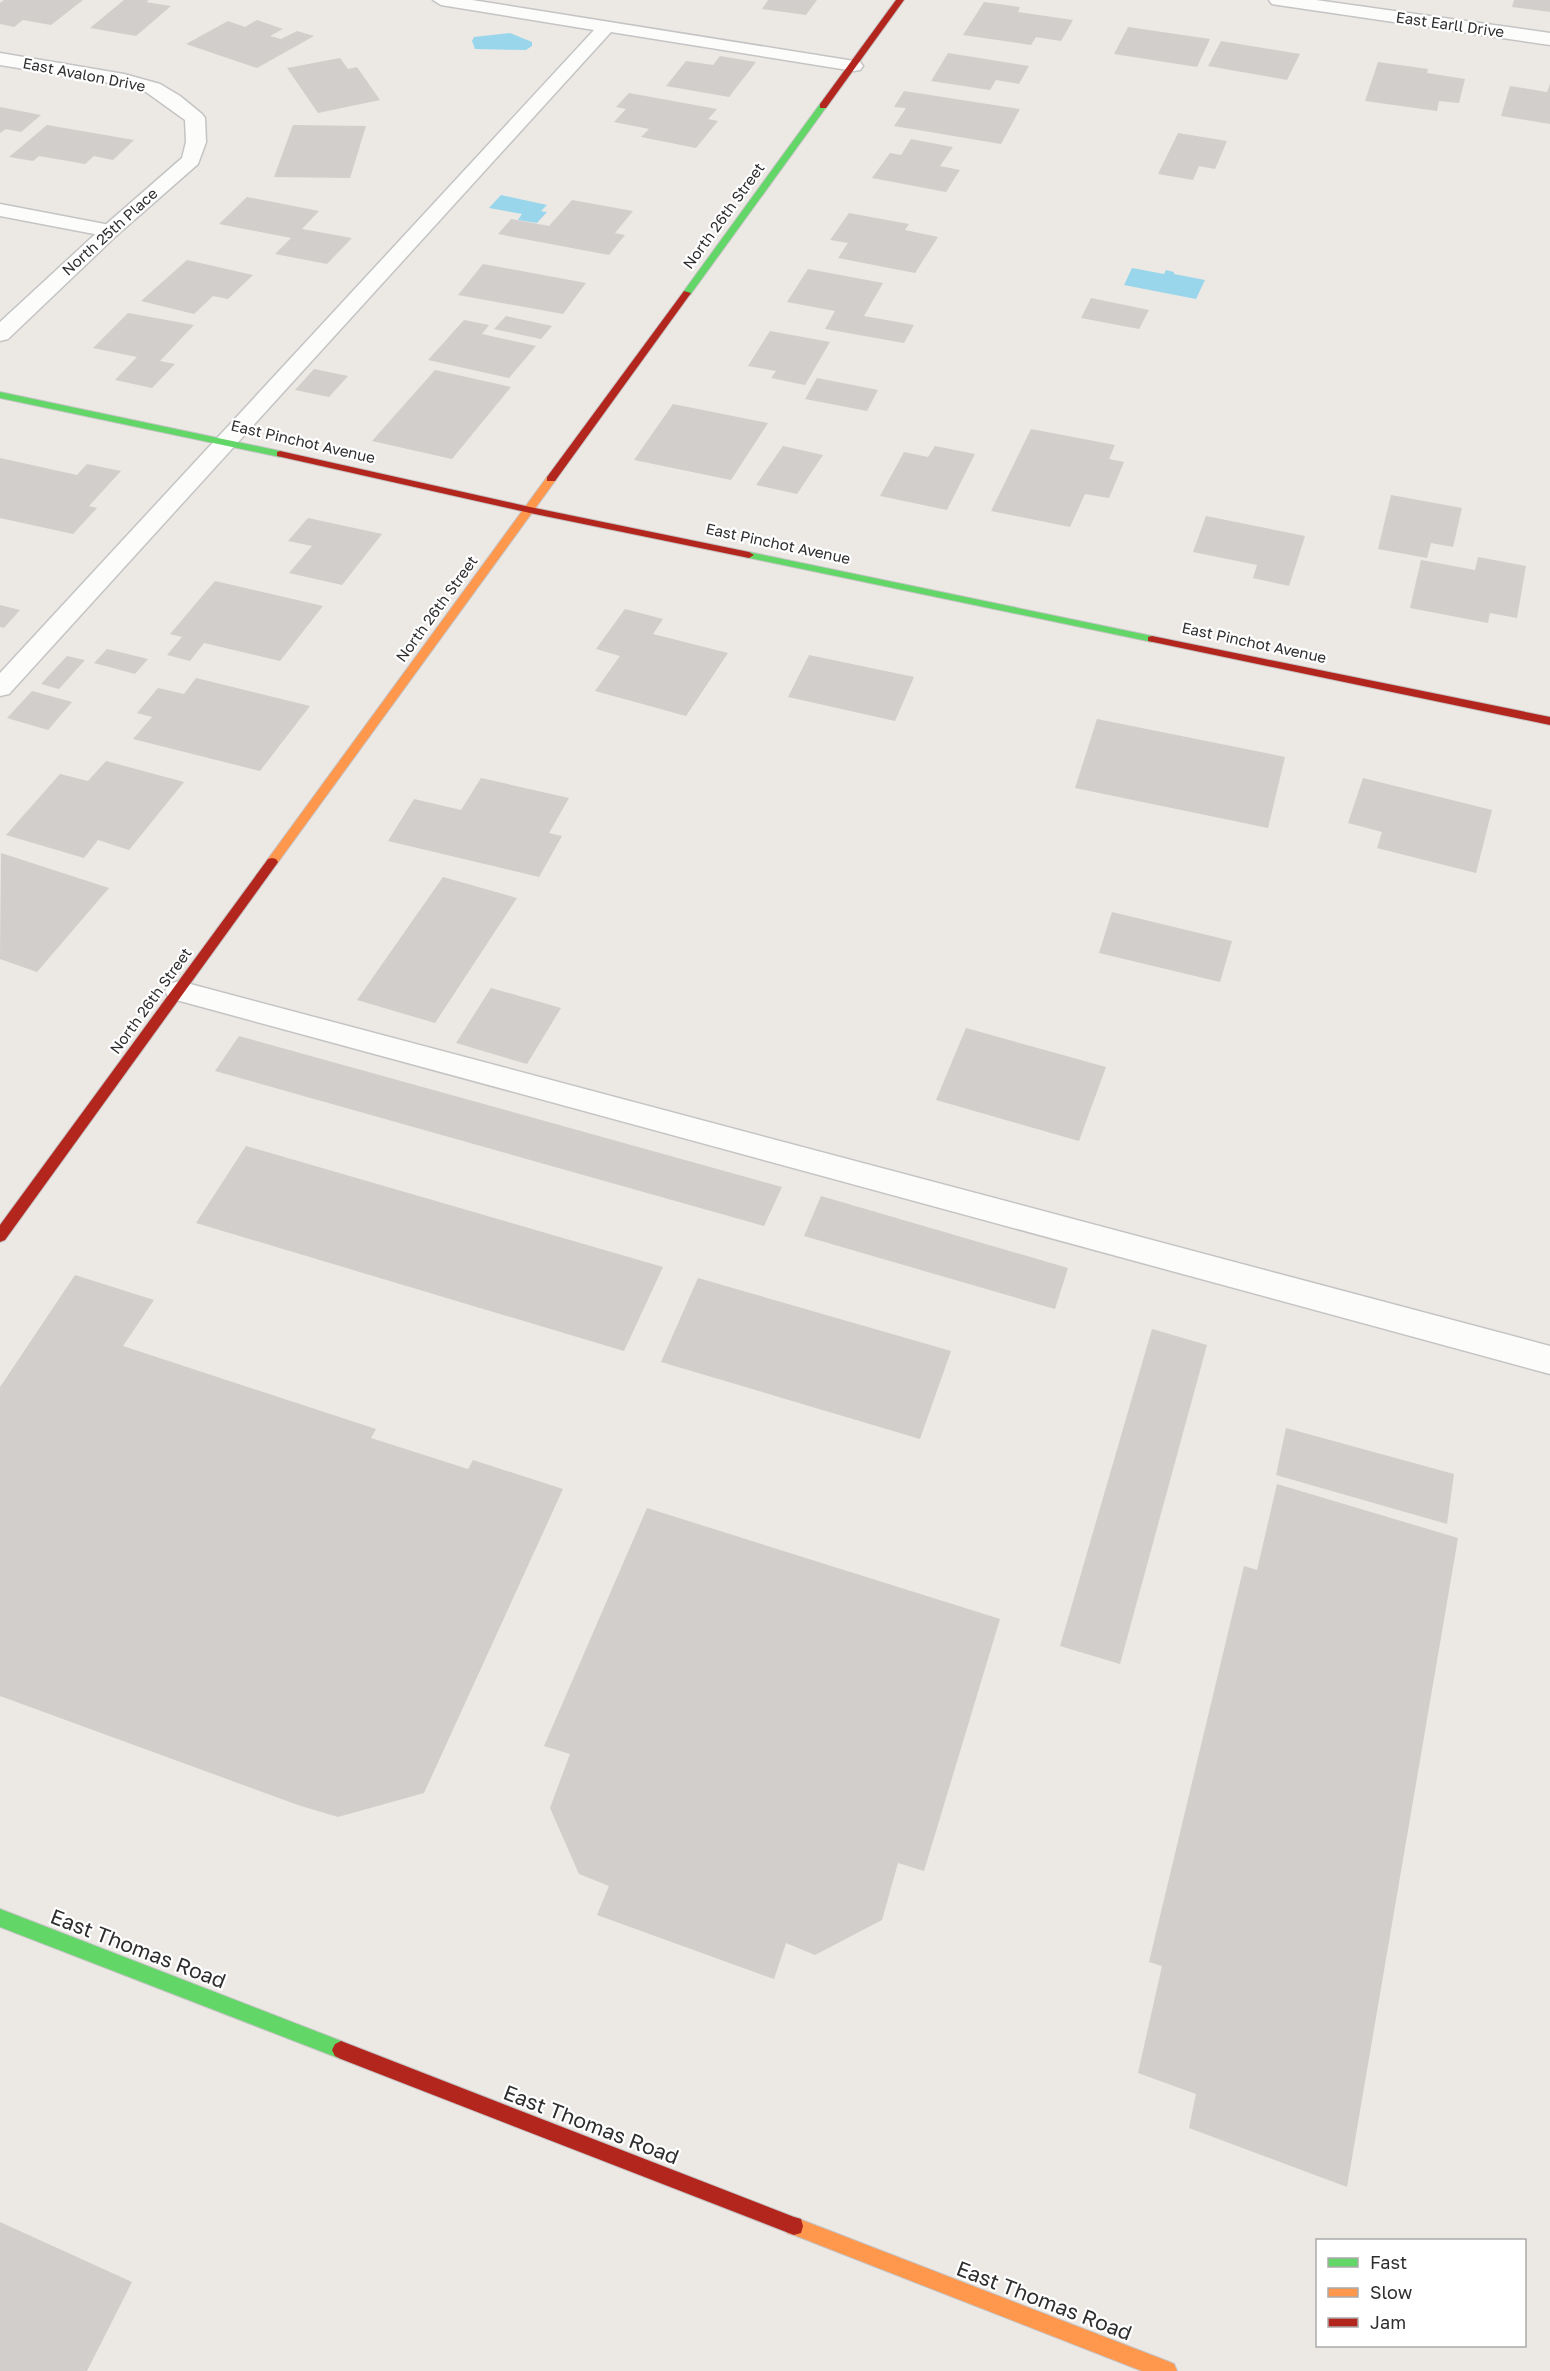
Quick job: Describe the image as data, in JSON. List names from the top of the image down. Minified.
{"streets":{"street":["East Earll Drive","East Avalon Drive","North 26th Street","North 25th Place","East Pinchot Avenue","East Thomas Road"]},"crossings":[["East Avalon Drive","North 25th Place"],["North 26th Street","East Pinchot Avenue"]],"legend":["Fast","Slow","Jam"]}
